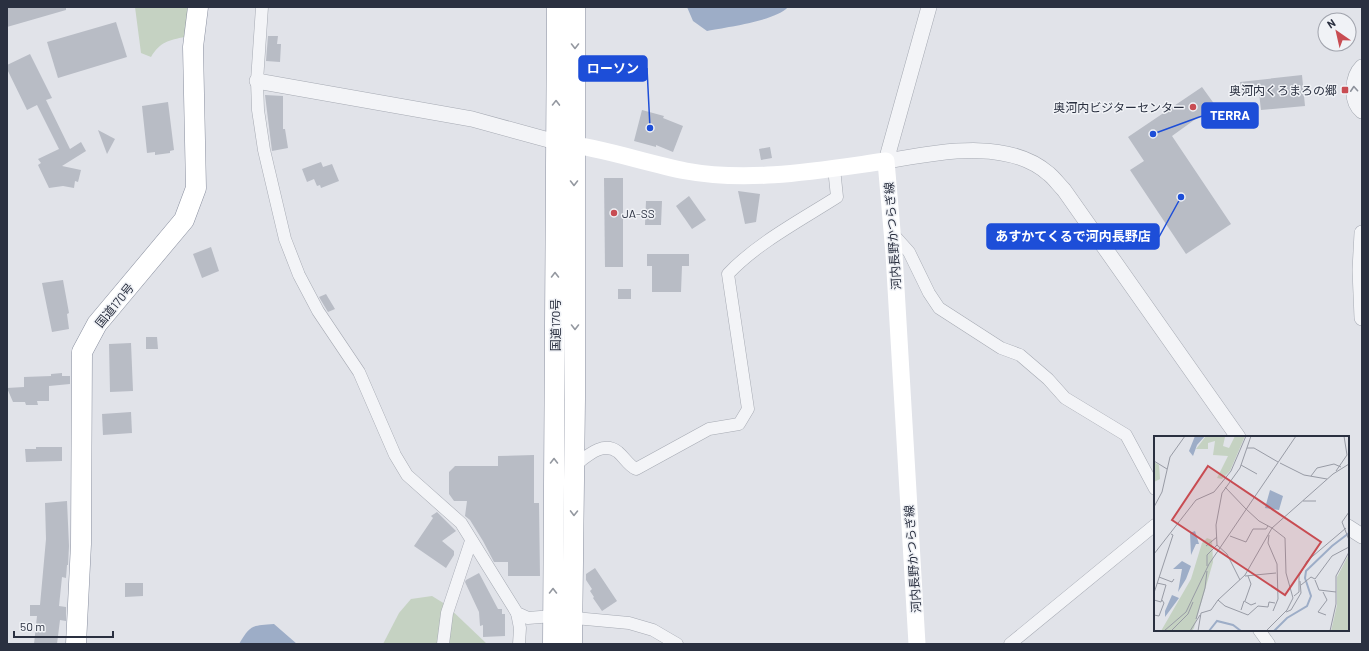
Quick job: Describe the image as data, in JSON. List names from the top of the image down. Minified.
{"streets":{"highway":["国道170号"],"main road":["河内長野かつらぎ線"]},"places":{"transit":["奥河内くろまろの郷"],"other":["奥河内ビジターセンター","ローソン","TERRA","あすかてくるで河内長野店","JA-SS"]},"scale_bar":"50 m","north":"top left"}
